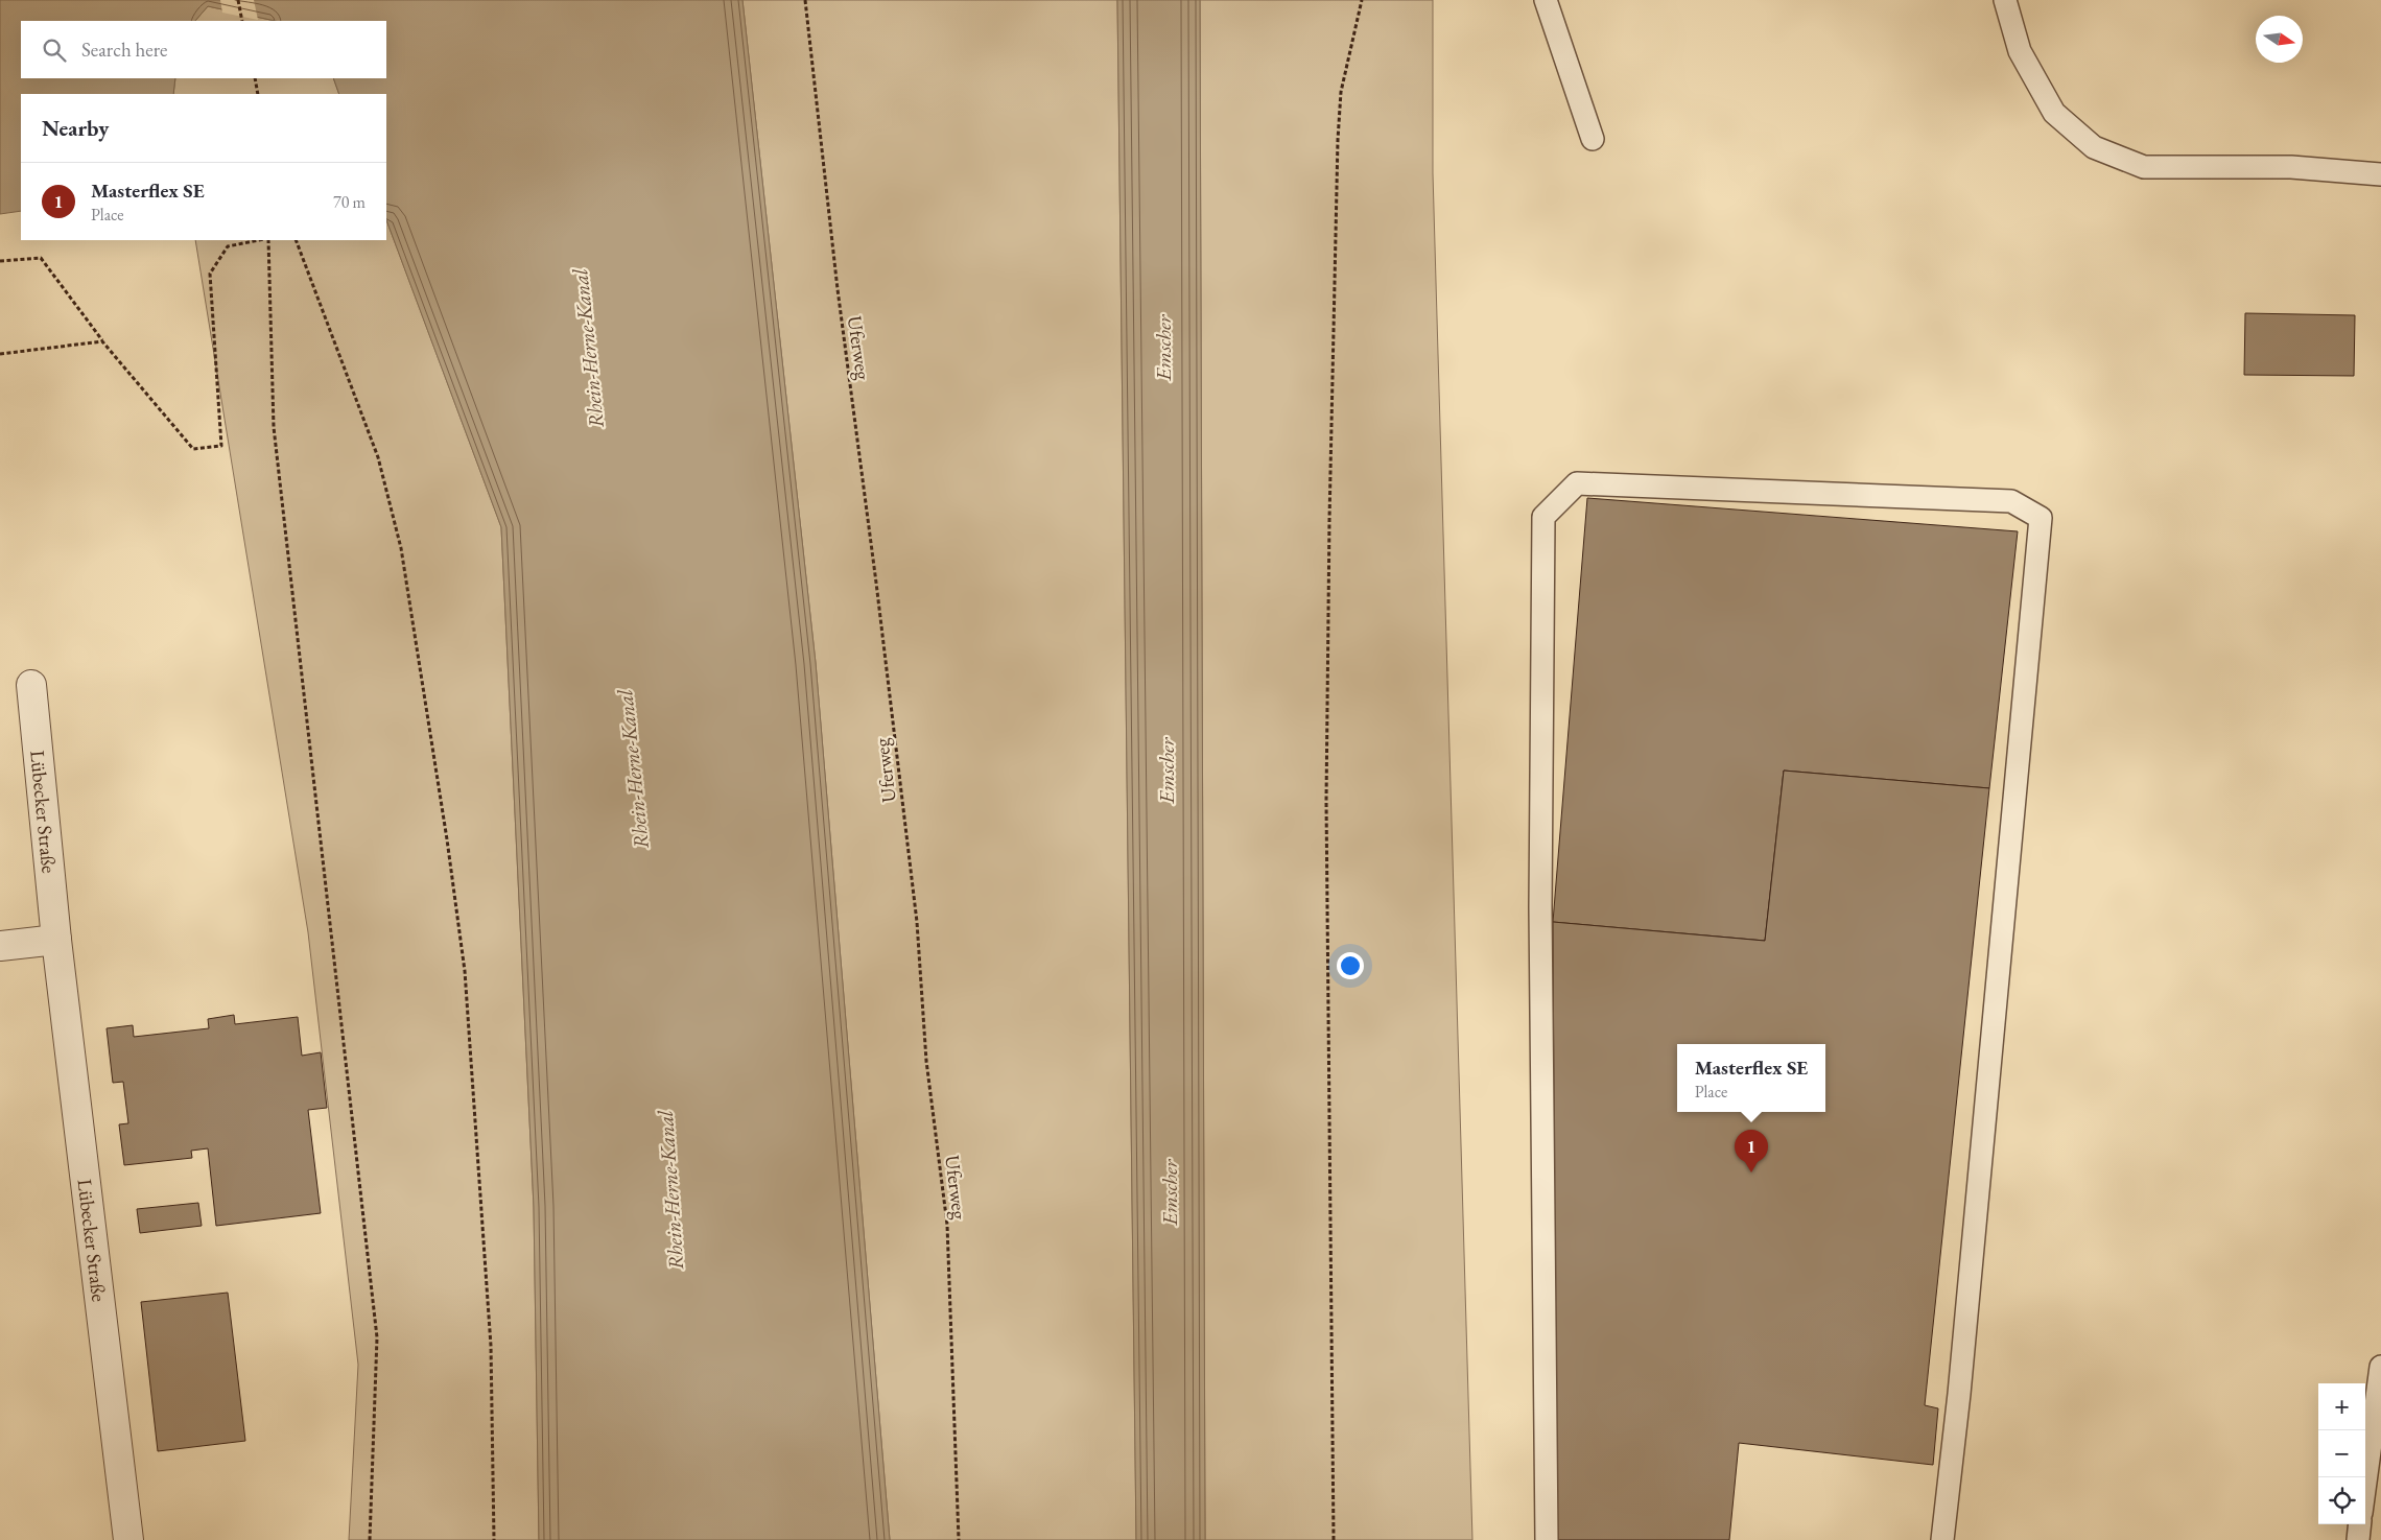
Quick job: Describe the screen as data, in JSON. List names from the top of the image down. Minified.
{"streets":{"street":["Lübecker Straße"],"path":["Uferweg"]},"water":["Emscher","Rhein-Herne-Kanal"],"north":"right","page":{"search":"Search here","heading":"Nearby","list":[{"mark":"1","name":"Masterflex SE","note":"Place","value":"70 m"}],"popup":["Masterflex SE","Place"],"pins":"1","map_buttons":["+","−"]}}
